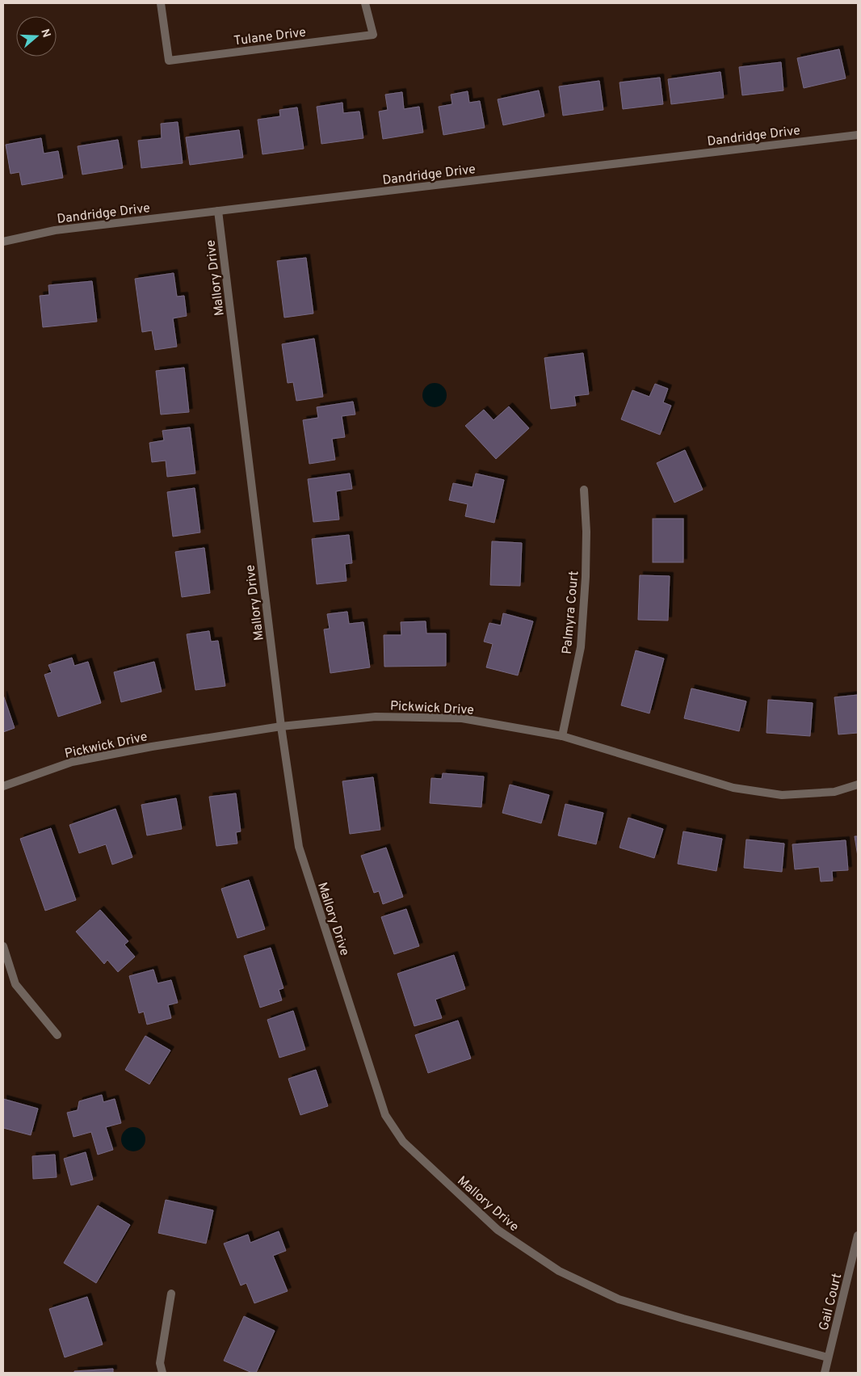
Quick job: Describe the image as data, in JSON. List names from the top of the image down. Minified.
{"streets":{"street":["Tulane Drive","Dandridge Drive","Mallory Drive","Palmyra Court","Pickwick Drive","Gail Court"]},"crossings":[["Dandridge Drive","Mallory Drive"],["Mallory Drive","Pickwick Drive"],["Mallory Drive","Gail Court"],["Palmyra Court","Pickwick Drive"]],"north":"right"}
